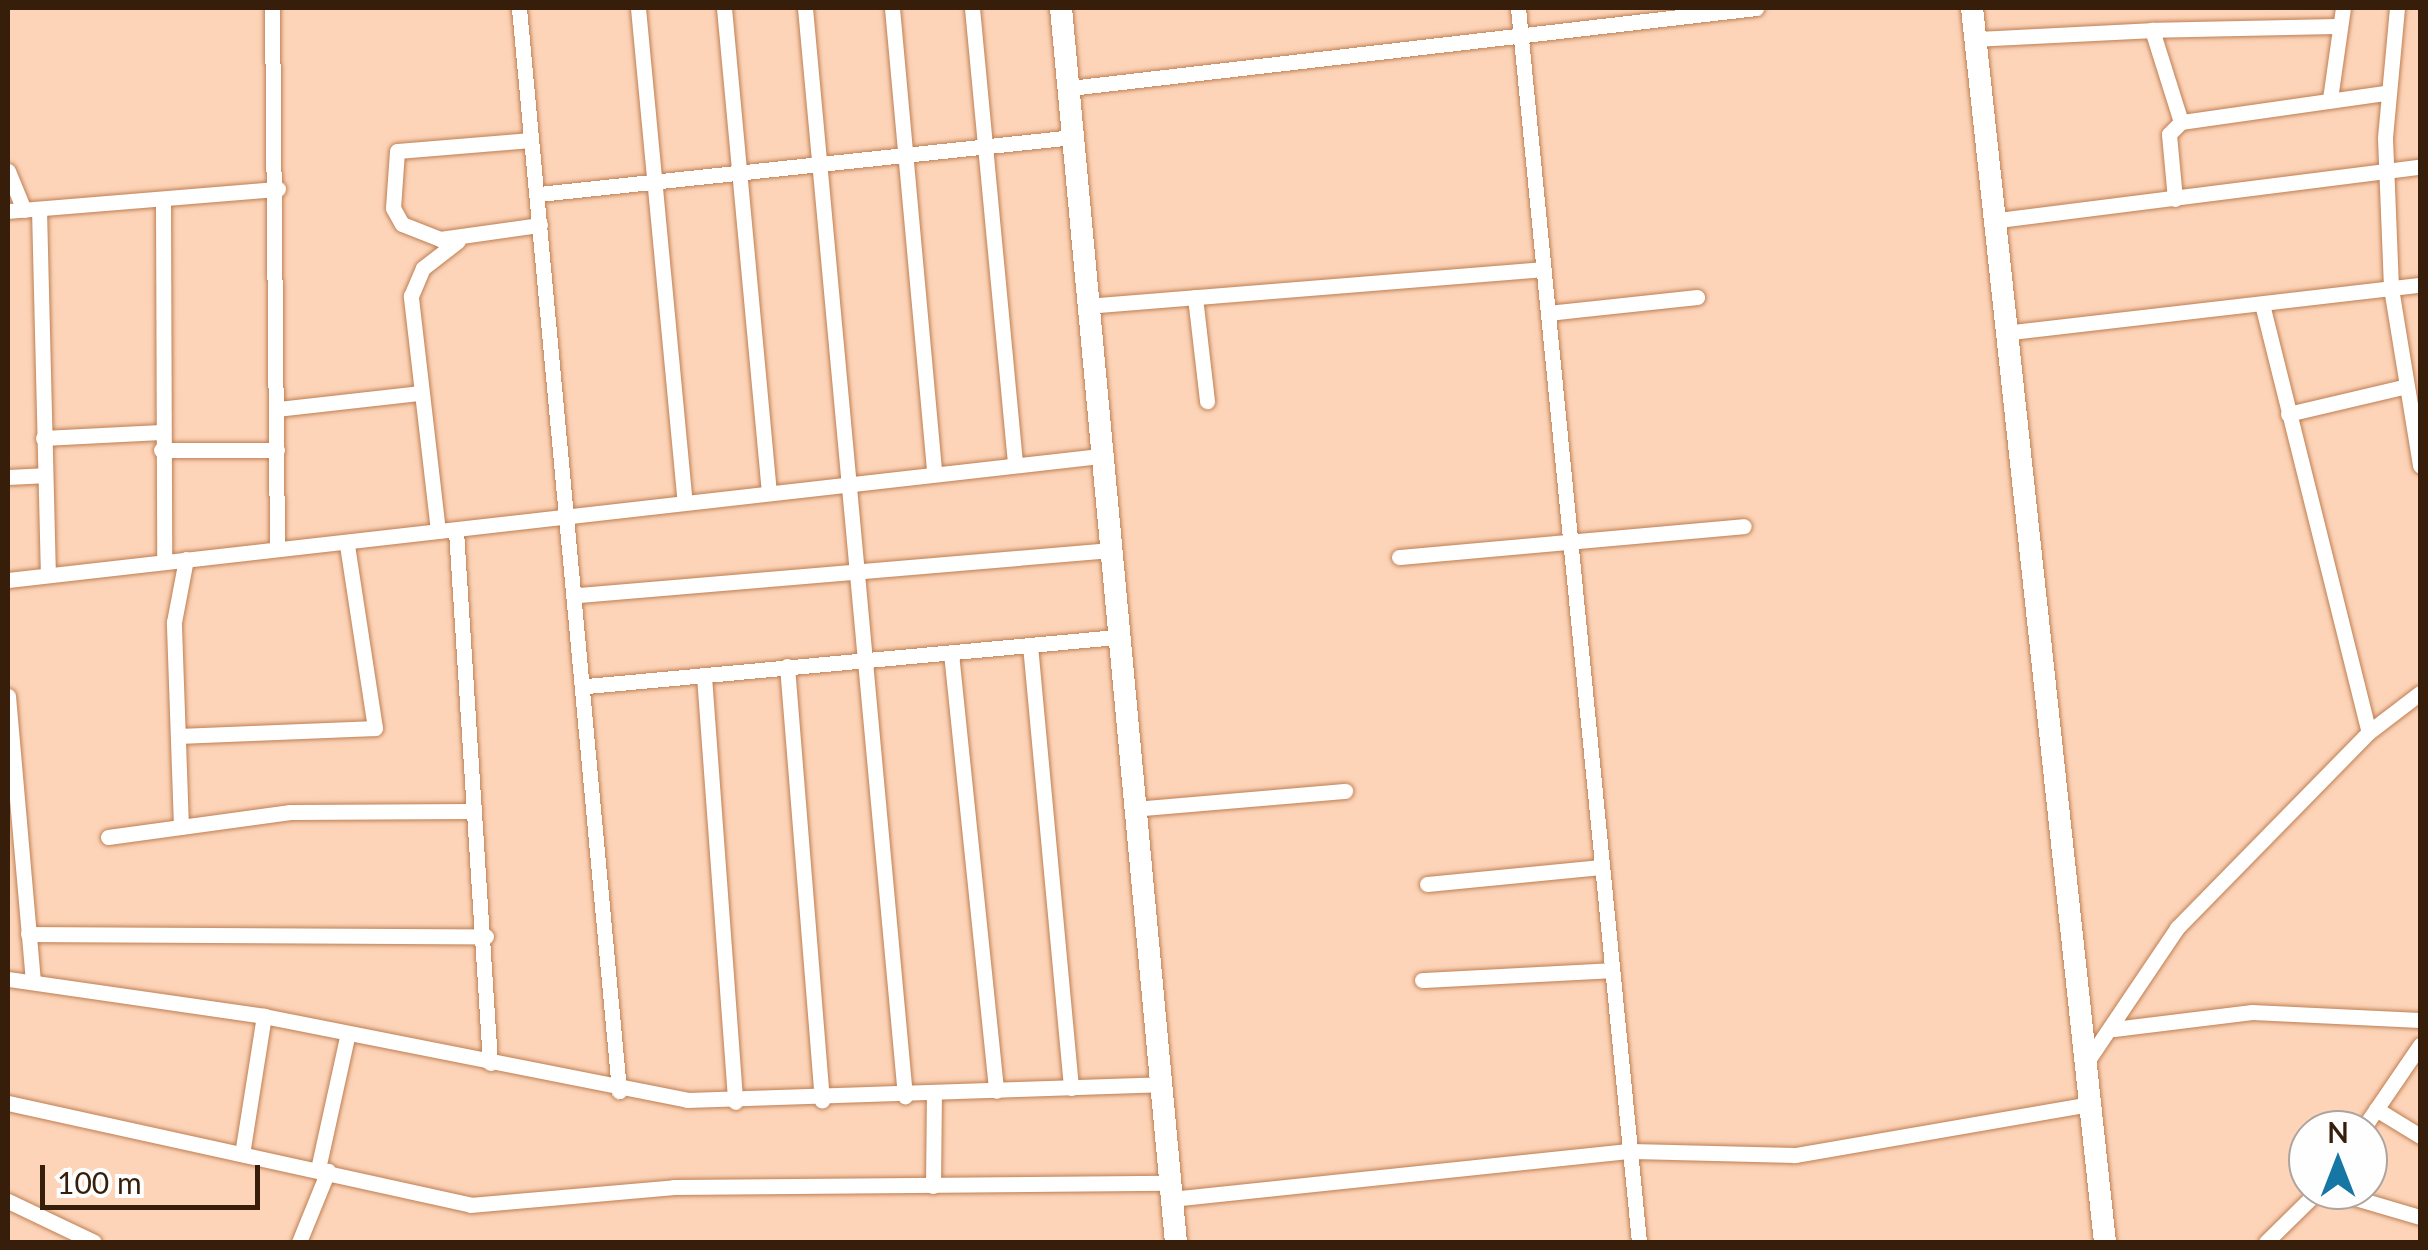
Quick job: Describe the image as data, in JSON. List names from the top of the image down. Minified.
{"scale_bar":"100 m","north":"top"}
